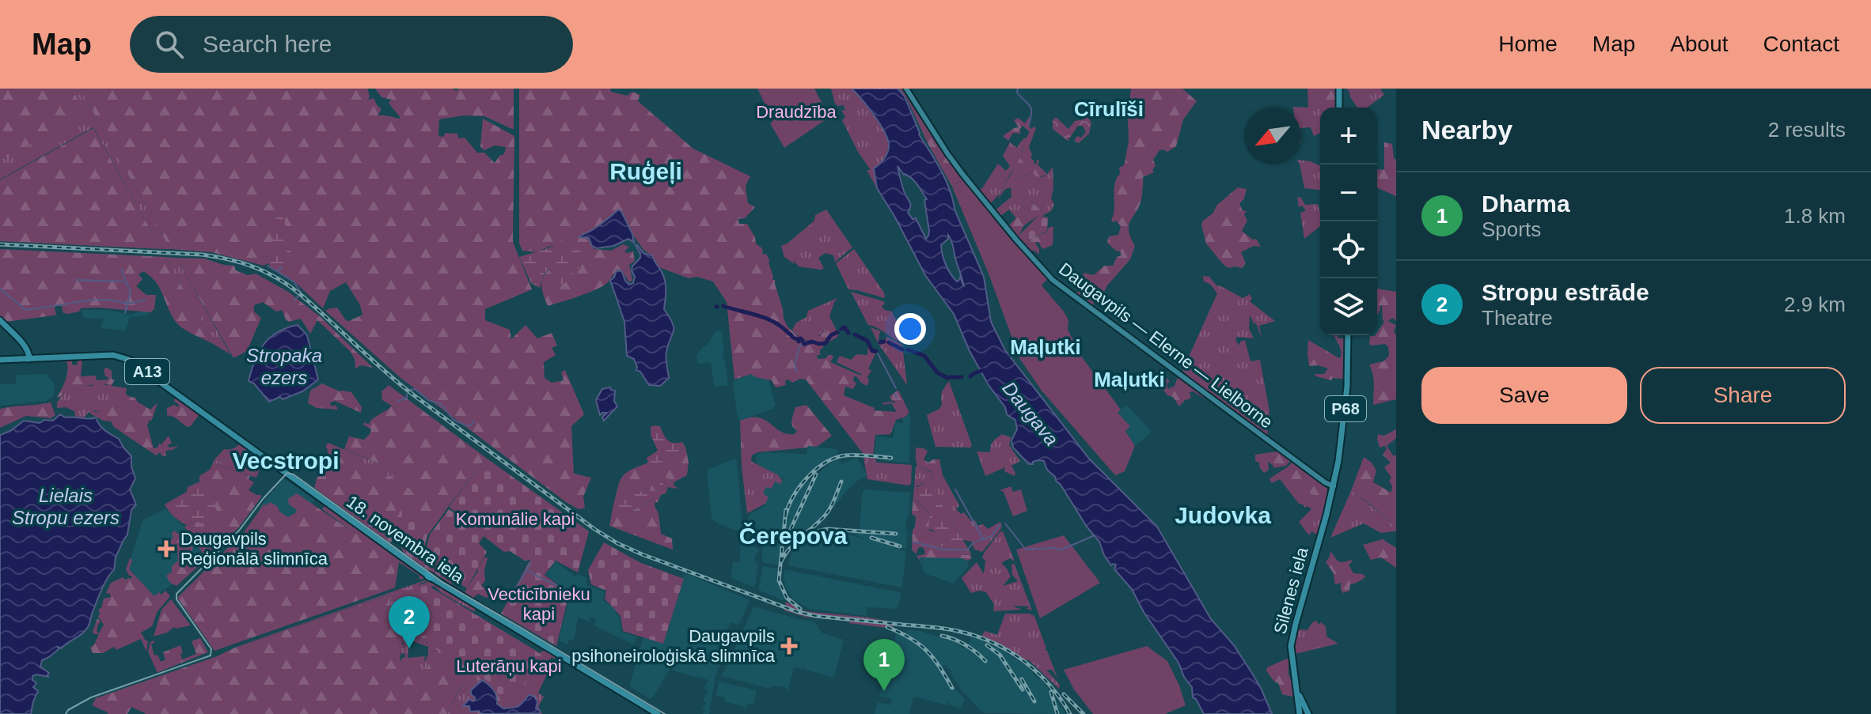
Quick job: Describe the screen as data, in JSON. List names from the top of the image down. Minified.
{"streets":{"main road":["Daugavpils — Elerne — Lielborne","A13","P68","18. novembra iela","Silenes iela"]},"crossings":[["Daugavpils — Elerne — Lielborne","P68"],["Daugavpils — Elerne — Lielborne","Silenes iela"],["P68","Silenes iela"]],"districts":["Cīrulīši","Ruģeļi","Maļutki","Maļutki","Vecstropi","Judovka","Čerepova"],"water":["Stropaka ezers","Daugava","Lielais Stropu ezers"],"parks":["Draudzība","Komunālie kapi","Vecticībnieku kapi","Luterāņu kapi"],"places":{"health":["Daugavpils Reģionālā slimnīca","Daugavpils psihoneiroloģiskā slimnīca"]},"north":"bottom left","page":{"header":"Map","search":"Search here","nav":["Home","Map","About","Contact"],"heading":["Nearby","2 results"],"map_buttons":["+","−"],"list":[{"mark":"1","name":"Dharma","note":"Sports","value":"1.8 km"},{"mark":"2","name":"Stropu estrāde","note":"Theatre","value":"2.9 km"}],"buttons":["Save","Share"],"pins":["2","1"]}}
